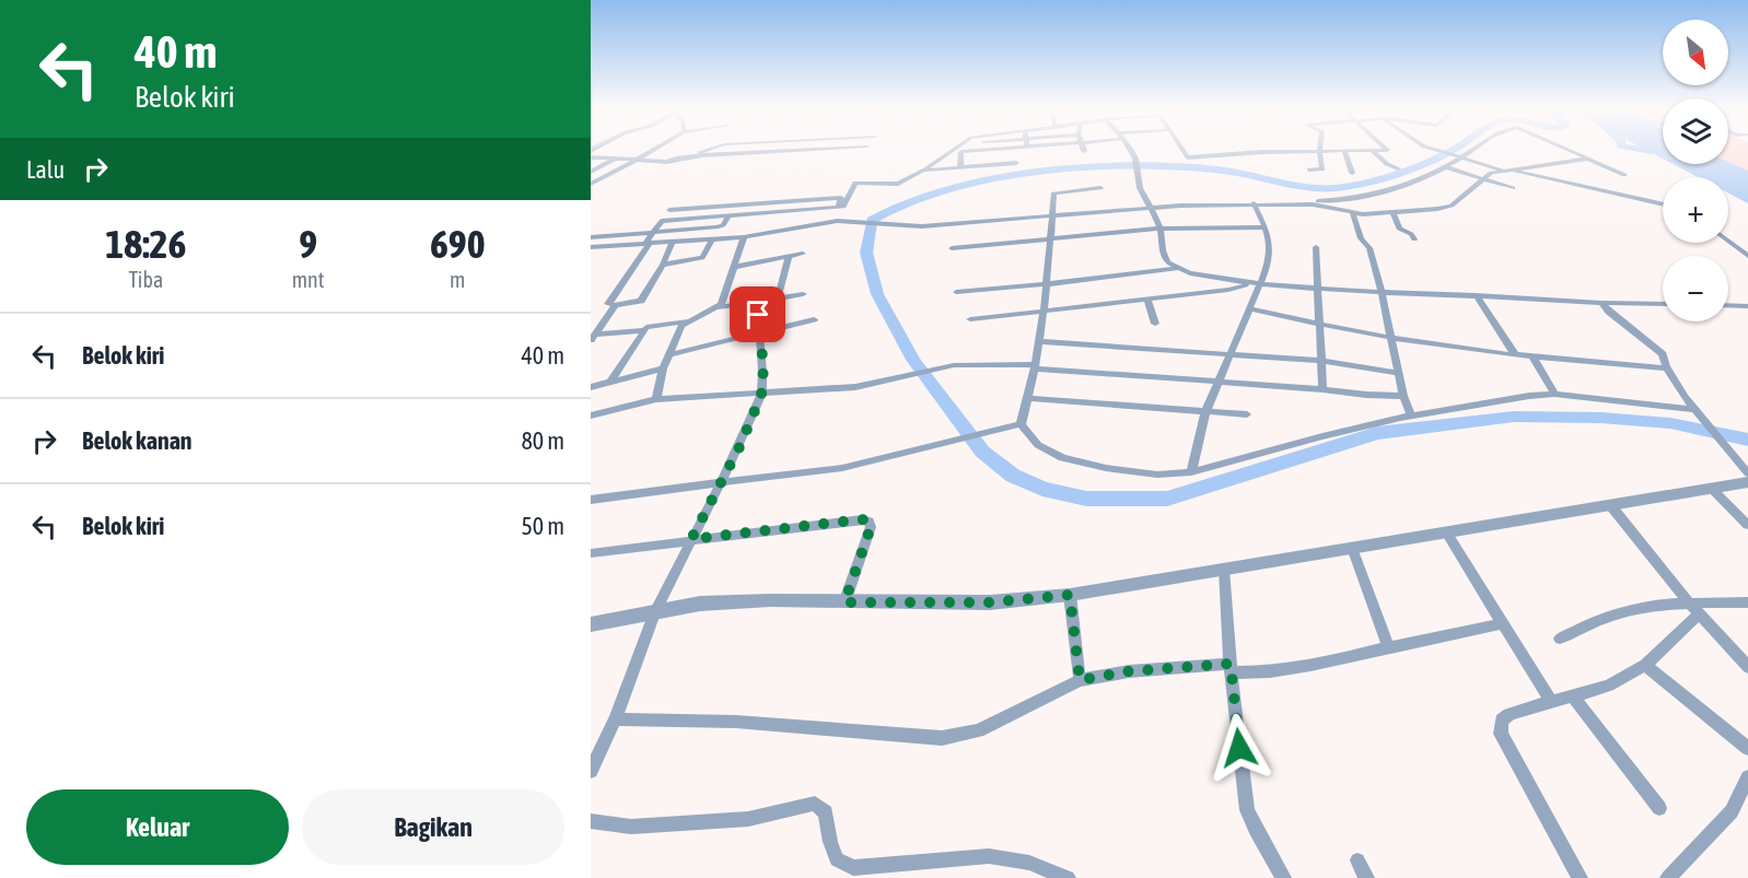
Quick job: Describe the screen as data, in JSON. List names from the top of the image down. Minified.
{"north":"bottom right","page":{"turn":["40 m","Belok kiri"],"map_buttons":["+","−"],"then":"Lalu","eta":["18:26","Tiba","9","mnt","690","m"],"list":[{"name":"Belok kiri","value":"40 m"},{"name":"Belok kanan","value":"80 m"},{"name":"Belok kiri","value":"50 m"}],"buttons":["Keluar","Bagikan"]}}
